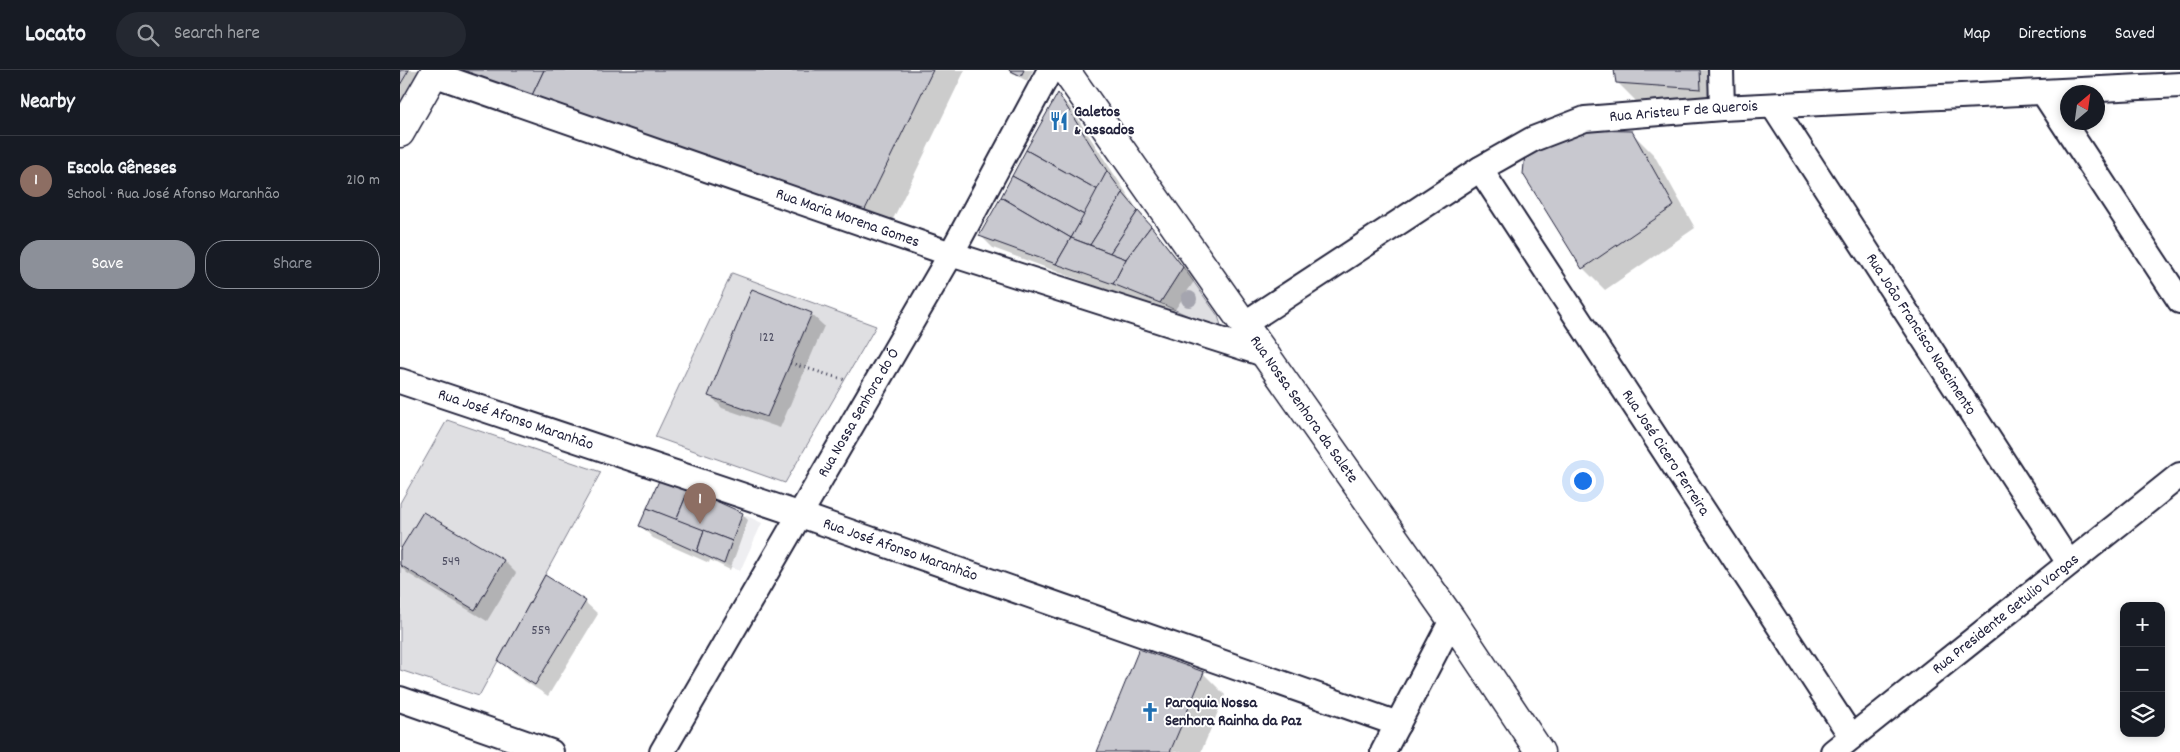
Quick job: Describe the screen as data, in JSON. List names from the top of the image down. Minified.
{"streets":{"street":["Rua Aristeu F de Querois","Rua Maria Morena Gomes","Rua João Francisco Nascimento","Rua Nossa Senhora da Salete","Rua Nossa Senhora do Ó","Rua José Afonso Maranhão","Rua José Cicero Ferreira","Rua Presidente Getulio Vargas"]},"crossings":[["Rua Aristeu F de Querois","Rua João Francisco Nascimento"],["Rua Aristeu F de Querois","Rua Nossa Senhora da Salete"],["Rua Aristeu F de Querois","Rua José Cicero Ferreira"],["Rua Maria Morena Gomes","Rua Nossa Senhora da Salete"],["Rua Maria Morena Gomes","Rua Nossa Senhora do Ó"],["Rua João Francisco Nascimento","Rua Presidente Getulio Vargas"],["Rua Nossa Senhora do Ó","Rua José Afonso Maranhão"],["Rua José Cicero Ferreira","Rua Presidente Getulio Vargas"]],"places":{"restaurant":["Galetos & assados"],"church":["Paroquia Nossa Senhora Rainha da Paz"]},"house_numbers":["122","549","559"],"north":"top right","page":{"header":"Locato","search":"Search here","nav":["Map","Directions","Saved"],"heading":"Nearby","list":[{"mark":"1","name":"Escola Gêneses","note":"School · Rua José Afonso Maranhão","value":"210 m"}],"buttons":["Save","Share"],"pins":"1","map_buttons":["+","−"]}}
